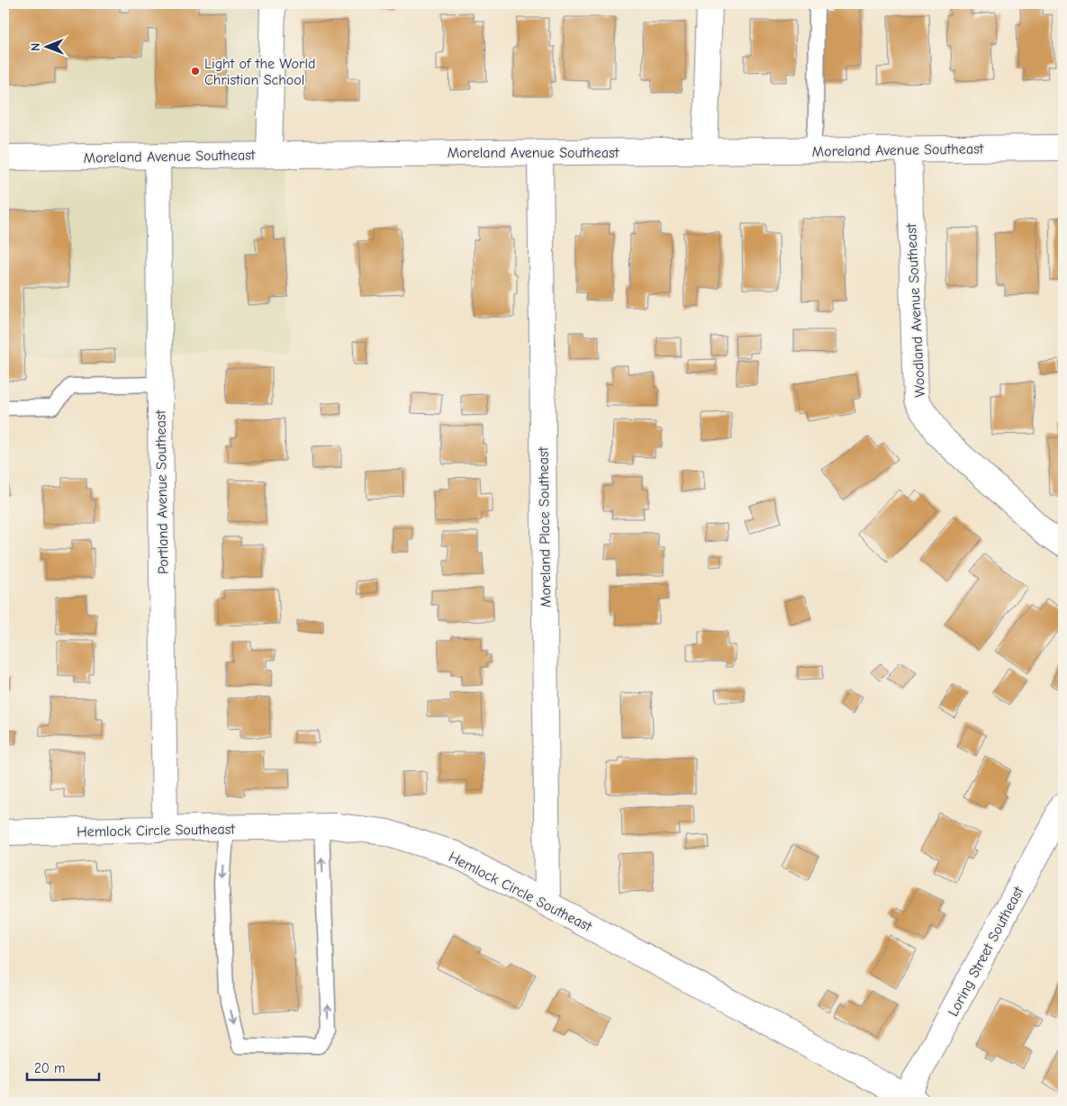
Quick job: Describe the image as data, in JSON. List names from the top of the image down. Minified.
{"streets":{"main road":["Moreland Avenue Southeast","Woodland Avenue Southeast","Portland Avenue Southeast","Moreland Place Southeast","Hemlock Circle Southeast","Loring Street Southeast"]},"crossings":[["Moreland Avenue Southeast","Woodland Avenue Southeast"],["Moreland Avenue Southeast","Portland Avenue Southeast"],["Moreland Avenue Southeast","Moreland Place Southeast"],["Portland Avenue Southeast","Hemlock Circle Southeast"],["Moreland Place Southeast","Hemlock Circle Southeast"],["Hemlock Circle Southeast","Loring Street Southeast"]],"places":["Light of the World Christian School"],"scale_bar":"20 m","north":"left"}
